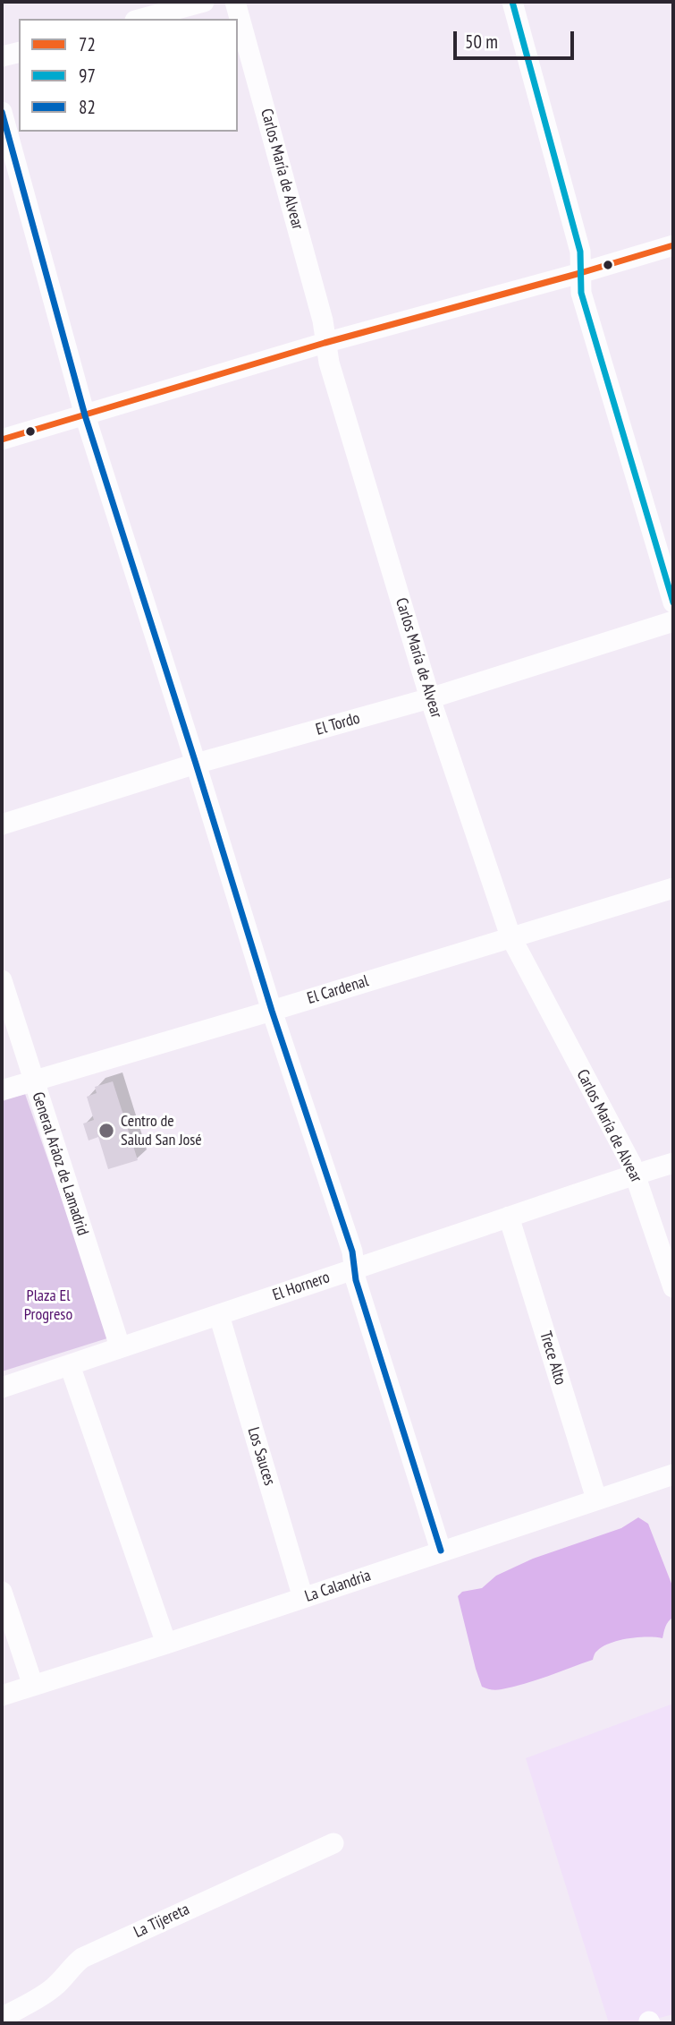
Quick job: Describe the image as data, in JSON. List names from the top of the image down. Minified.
{"streets":{"street":["Carlos María de Alvear","El Tordo","El Cardenal","General Aráoz de Lamadrid","El Hornero","Trece Alto","Los Sauces","La Calandria","La Tijereta"]},"crossings":[["Carlos María de Alvear","El Tordo"],["Carlos María de Alvear","El Cardenal"],["Carlos María de Alvear","El Hornero"],["El Cardenal","General Aráoz de Lamadrid"],["General Aráoz de Lamadrid","El Hornero"],["El Hornero","Trece Alto"],["El Hornero","Los Sauces"],["Trece Alto","La Calandria"],["Los Sauces","La Calandria"]],"parks":["Plaza El Progreso"],"places":["Centro de Salud San José"],"lines":["transit line 97","transit line 82","transit line 72"],"legend":["72","97","82"],"scale_bar":"50 m"}
